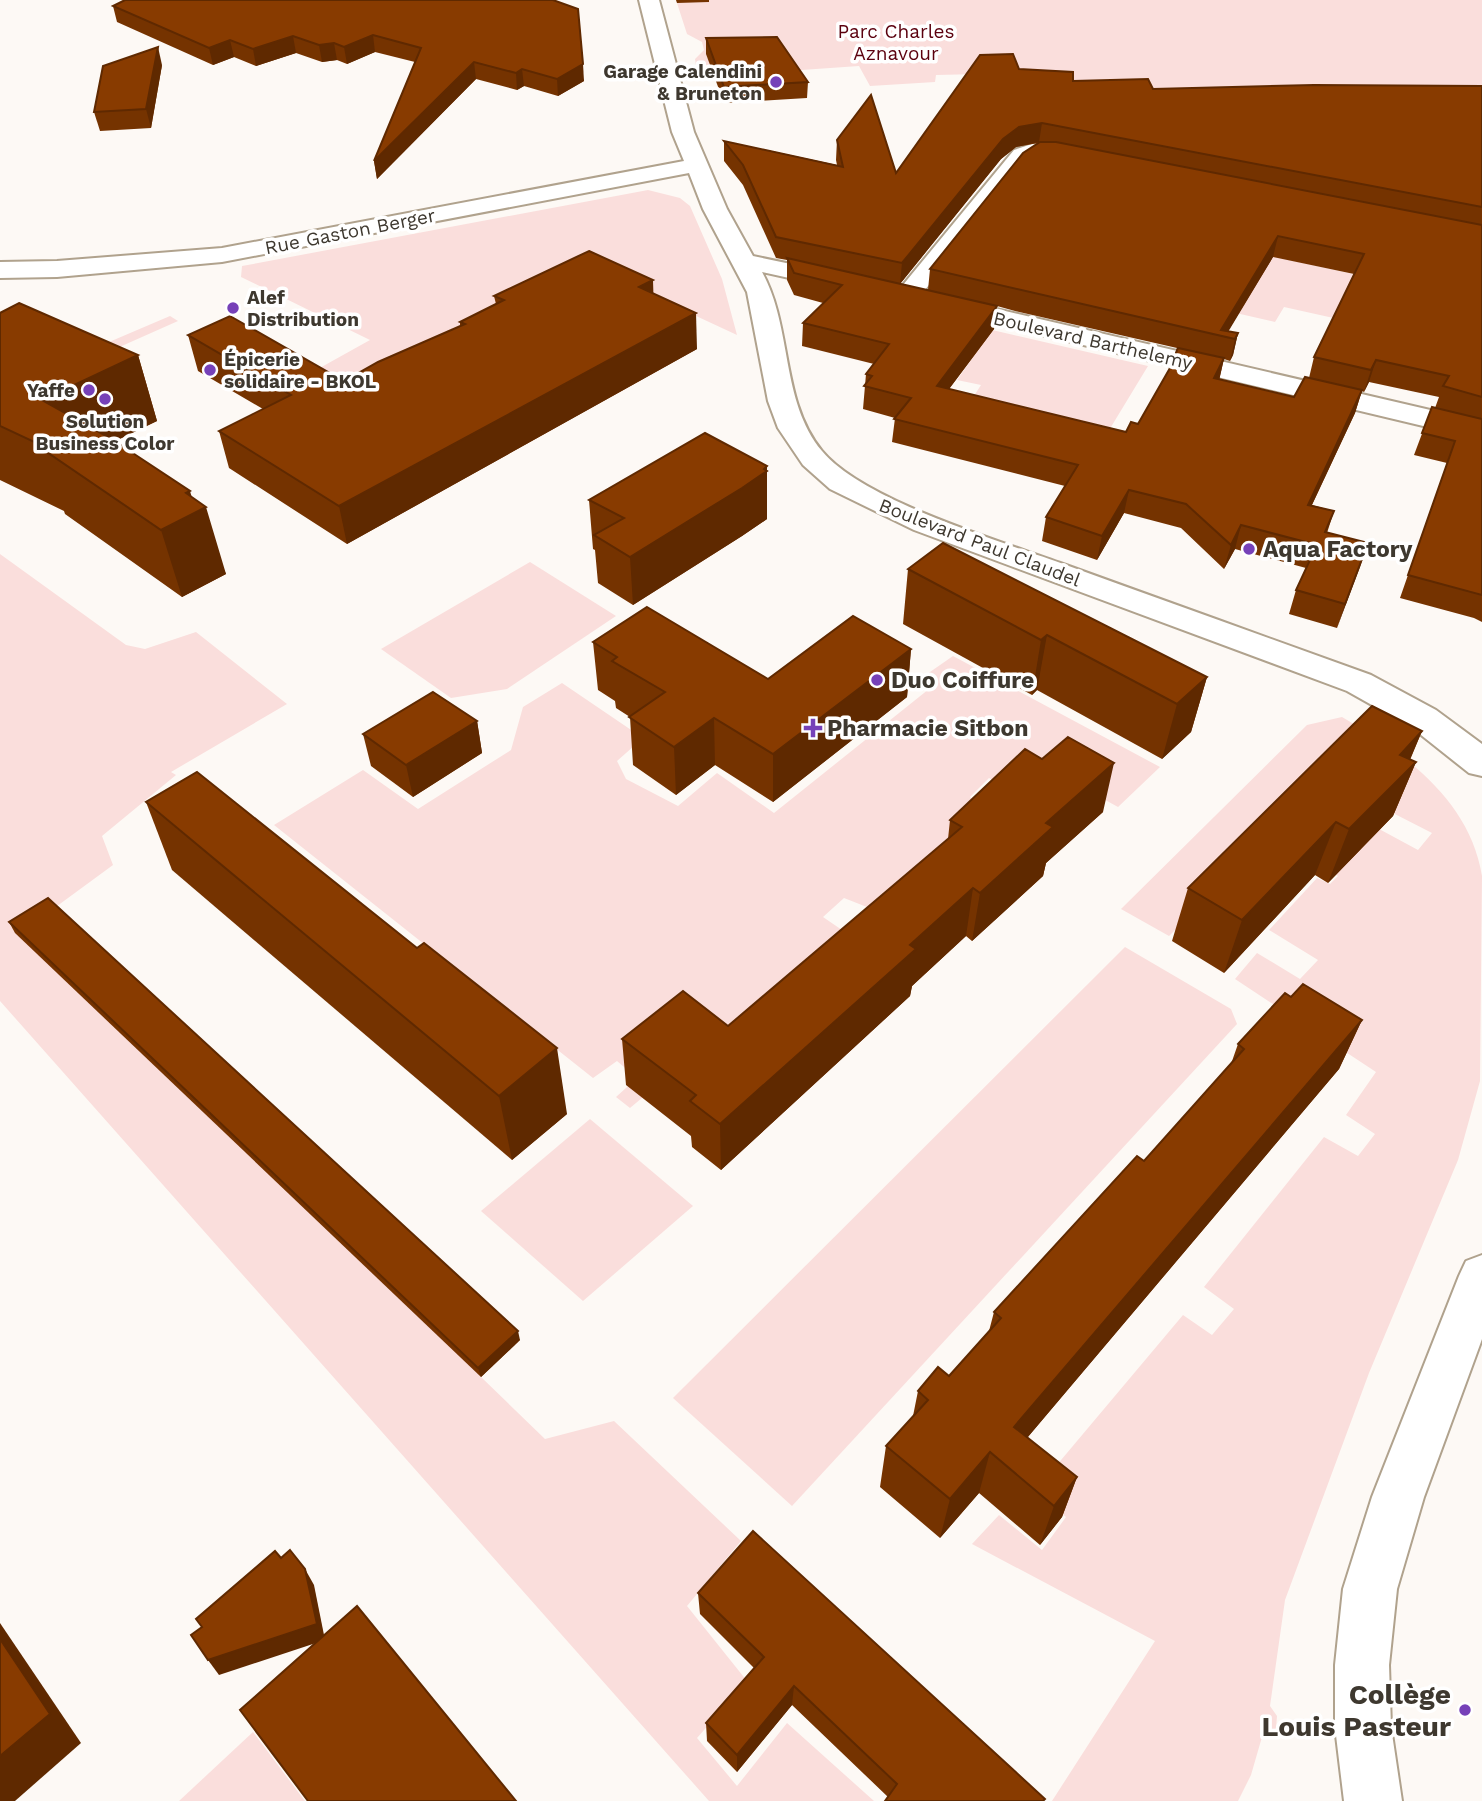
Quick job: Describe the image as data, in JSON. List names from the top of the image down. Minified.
{"streets":{"street":["Rue Gaston Berger","Boulevard Barthelemy","Boulevard Paul Claudel"]},"crossings":[["Rue Gaston Berger","Boulevard Paul Claudel"]],"parks":["Parc Charles Aznavour"],"places":{"other":["Garage Calendini & Bruneton","Alef Distribution","Épicerie solidaire - BKOL","Yaffe","Solution Business Color","Aqua Factory","Duo Coiffure","Collège Louis Pasteur"],"health":["Pharmacie Sitbon"]}}
